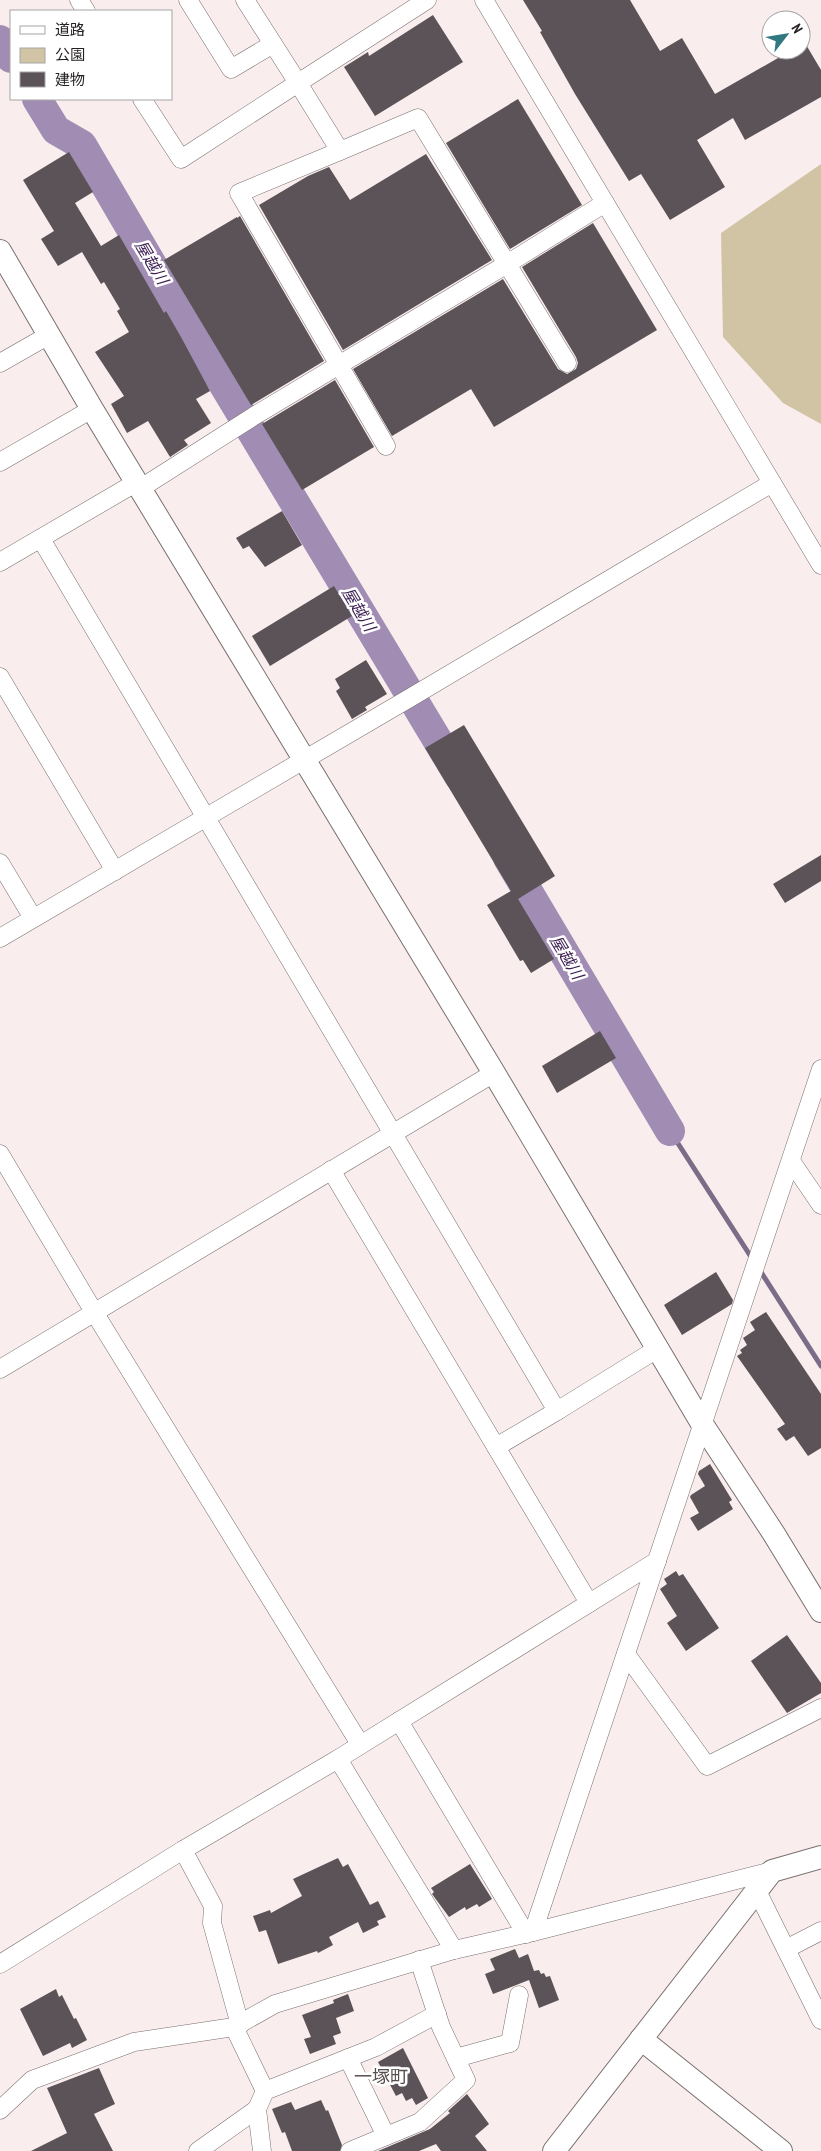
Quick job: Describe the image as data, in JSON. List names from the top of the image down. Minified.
{"districts":["一塚町"],"water":["屋越川"],"legend":["道路","公園","建物"],"north":"top right"}
